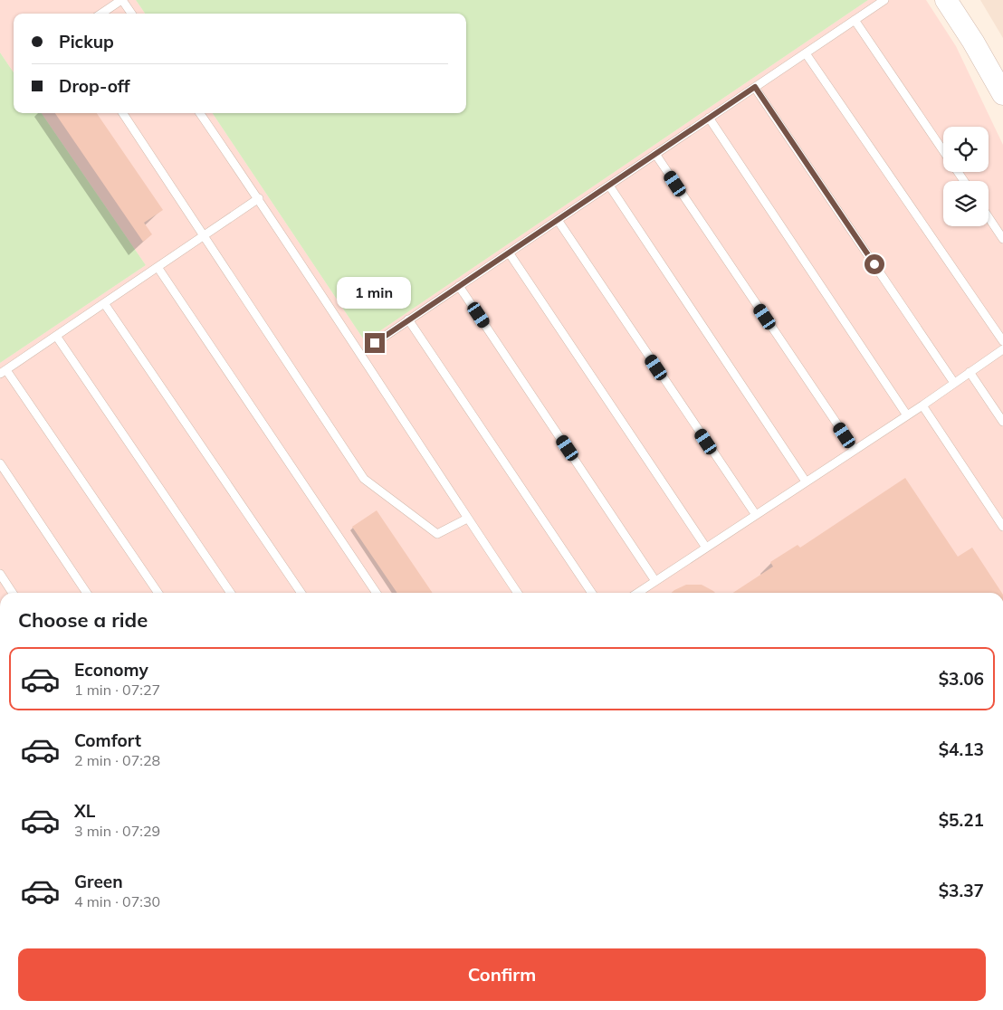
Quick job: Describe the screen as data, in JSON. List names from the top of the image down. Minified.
{"page":{"banner":["Pickup","Drop-off"],"bubble":"1 min","heading":"Choose a ride","list":[{"name":"Economy","note":"1 min · 07:27","value":"$3.06"},{"name":"Comfort","note":"2 min · 07:28","value":"$4.13"},{"name":"XL","note":"3 min · 07:29","value":"$5.21"},{"name":"Green","note":"4 min · 07:30","value":"$3.37"}],"buttons":"Confirm"}}
